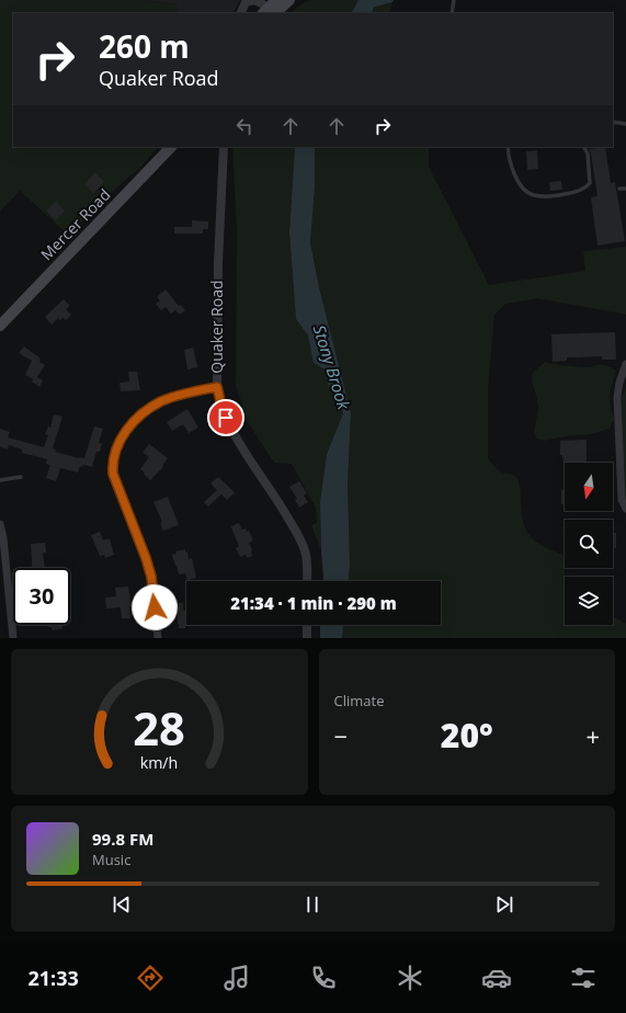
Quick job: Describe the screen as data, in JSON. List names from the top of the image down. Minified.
{"streets":{"main road":["Mercer Road"],"street":["Quaker Road"]},"water":["Stony Brook"],"north":"bottom","page":{"turn":["260 m","Quaker Road"],"limit":"30","trip":"21:34 · 1 min · 290 m","tile":"Climate","heat":["−","20°","+"],"song":["99.8 FM","Music"],"tabs":"21:33","gauge":["28","km/h"]}}
